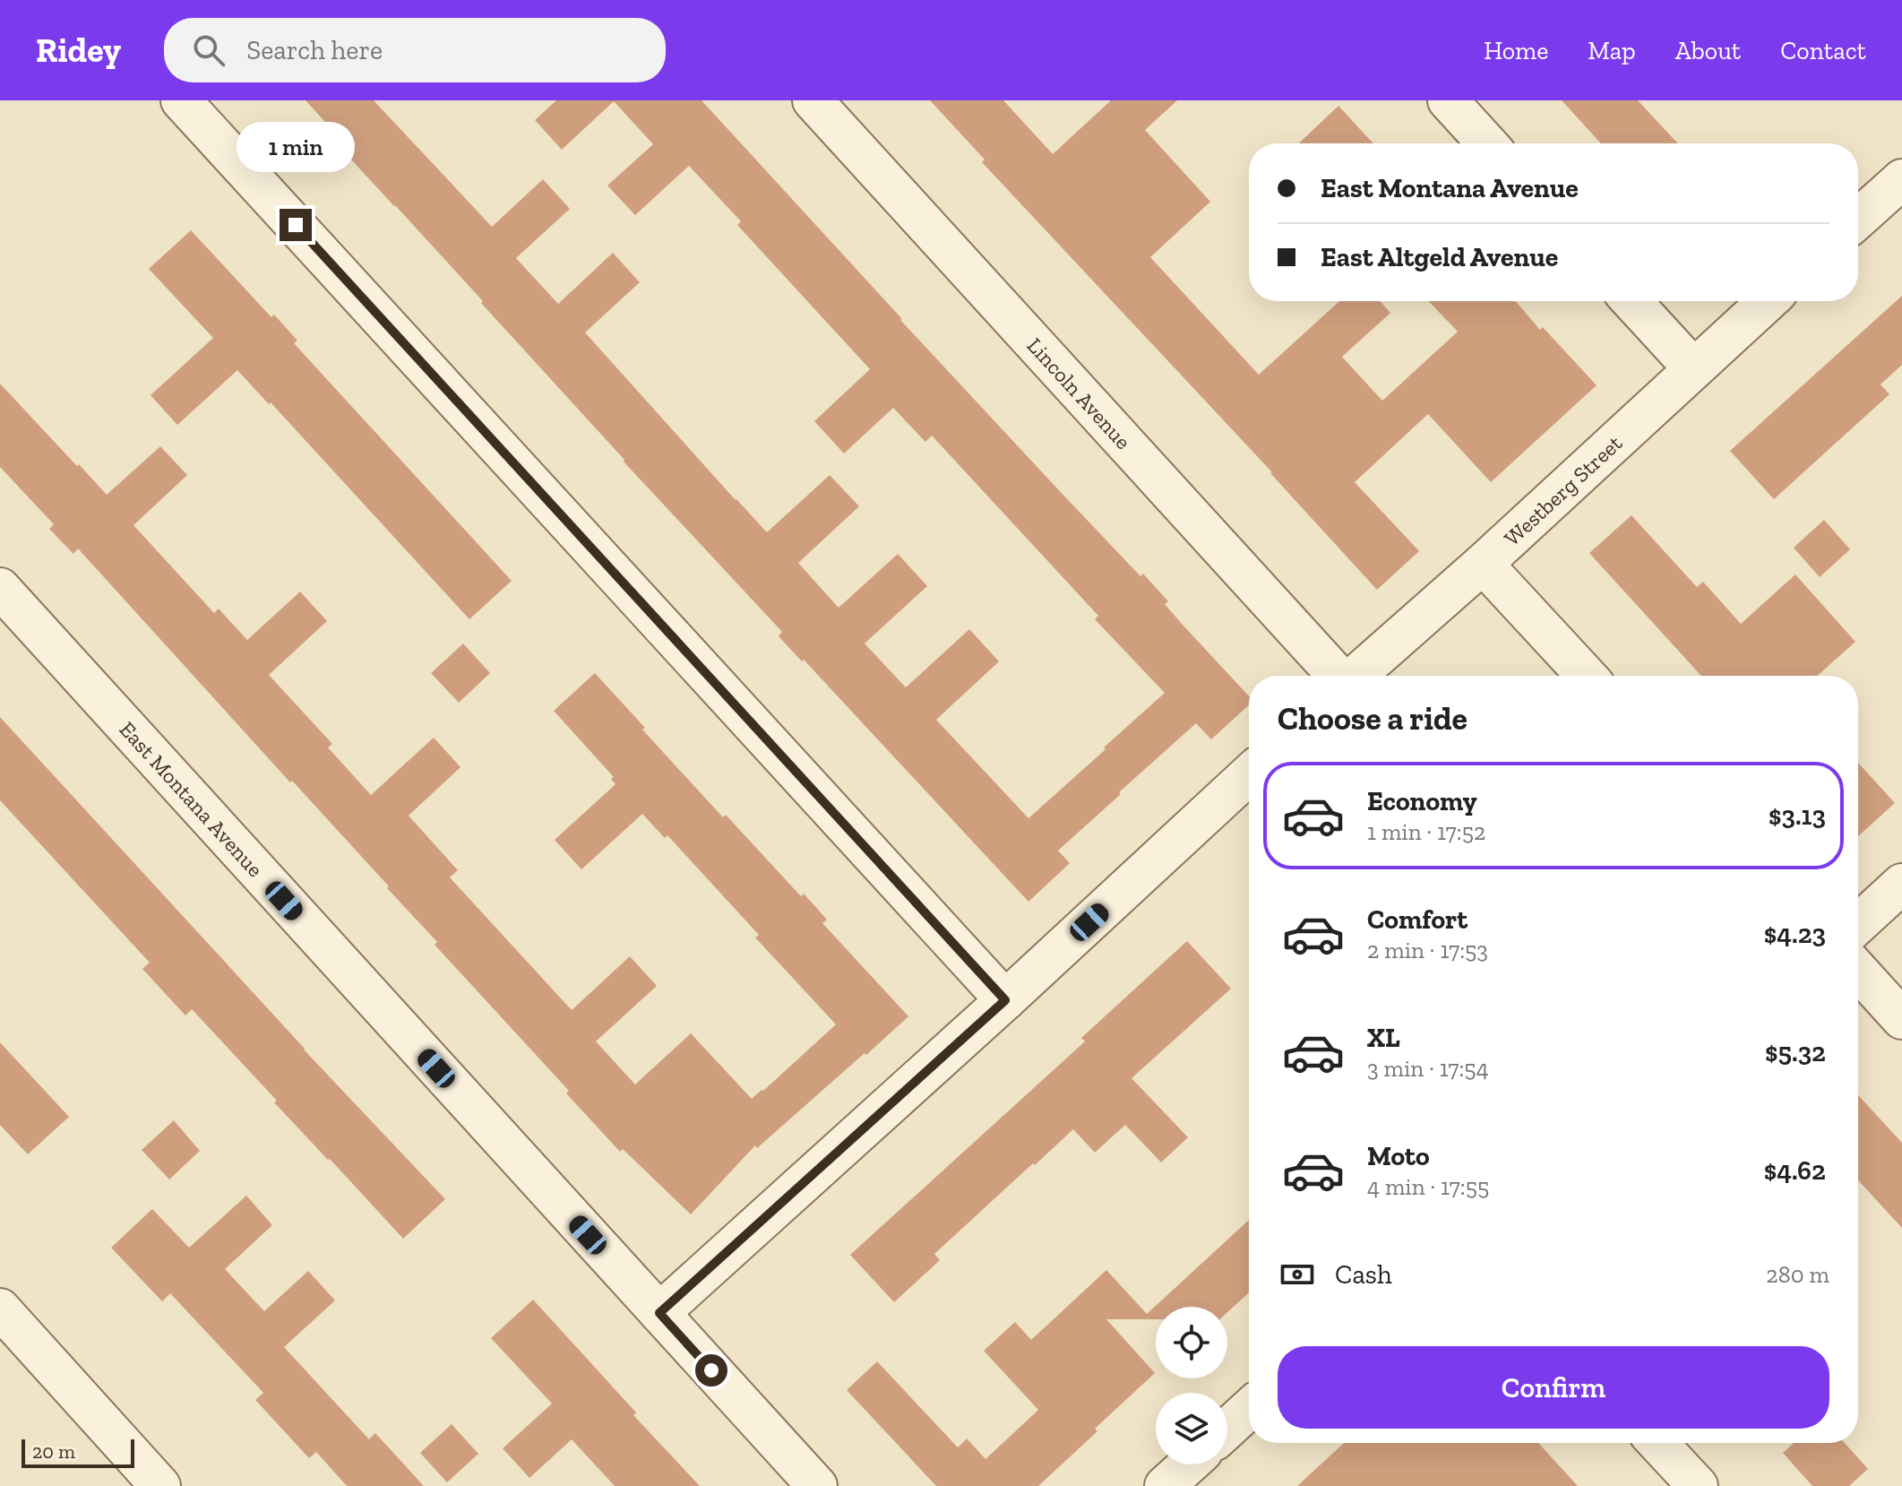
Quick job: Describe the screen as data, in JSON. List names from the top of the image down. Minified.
{"streets":{"street":["Lincoln Avenue","Westberg Street","East Montana Avenue"]},"scale_bar":"20 m","page":{"header":"Ridey","search":"Search here","nav":["Home","Map","About","Contact"],"bubble":"1 min","banner":["East Montana Avenue","East Altgeld Avenue"],"heading":"Choose a ride","list":[{"name":"Economy","note":"1 min · 17:52","value":"$3.13"},{"name":"Comfort","note":"2 min · 17:53","value":"$4.23"},{"name":"XL","note":"3 min · 17:54","value":"$5.32"},{"name":"Moto","note":"4 min · 17:55","value":"$4.62"}],"pay":["Cash","280 m"],"buttons":"Confirm","scale":"20 m"}}
